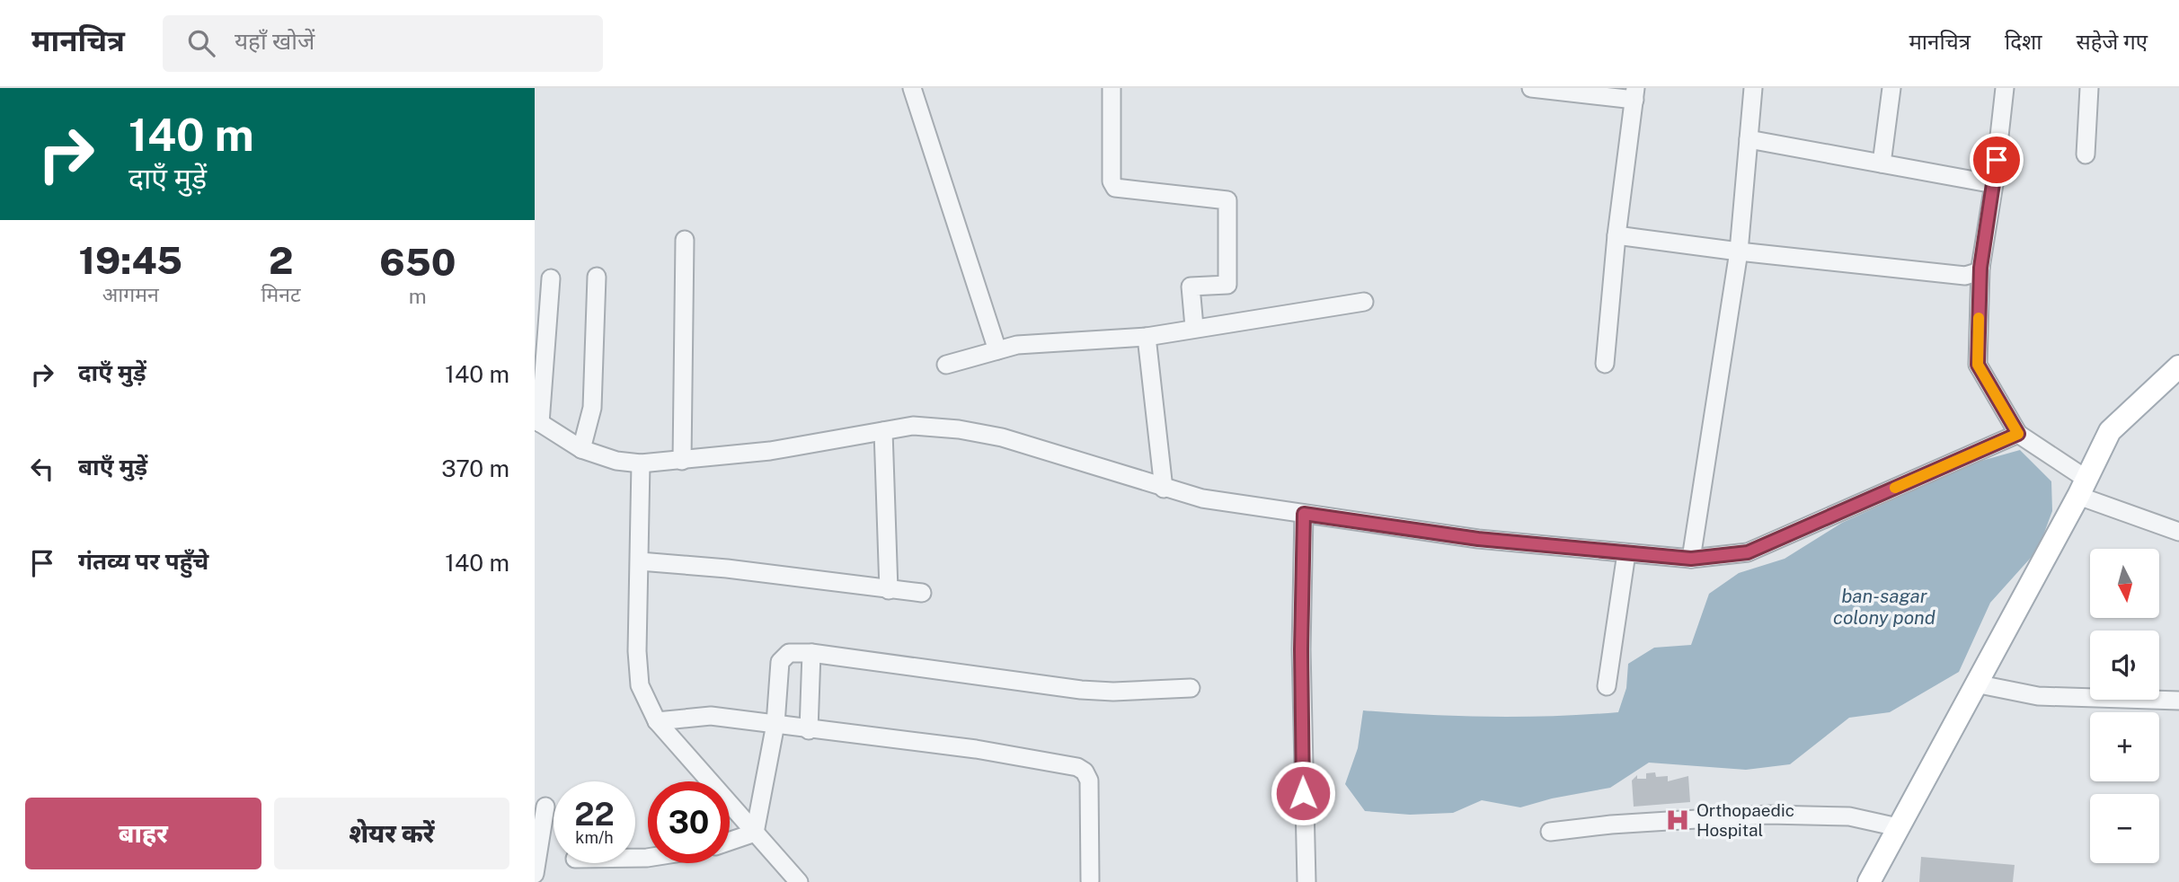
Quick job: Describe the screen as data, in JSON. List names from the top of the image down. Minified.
{"water":["ban-sagar colony pond"],"places":{"hospital":["Orthopaedic Hospital"]},"north":"bottom","page":{"header":"मानचित्र","search":"यहाँ खोजें","nav":["मानचित्र","दिशा","सहेजे गए"],"turn":["140 m","दाएँ मुड़ें"],"eta":["19:45","आगमन","2","मिनट","650","m"],"list":[{"name":"दाएँ मुड़ें","value":"140 m"},{"name":"बाएँ मुड़ें","value":"370 m"},{"name":"गंतव्य पर पहुँचे","value":"140 m"}],"map_buttons":["+","−"],"speed":"22 km/h","limit":"30","buttons":["बाहर","शेयर करें"]}}
